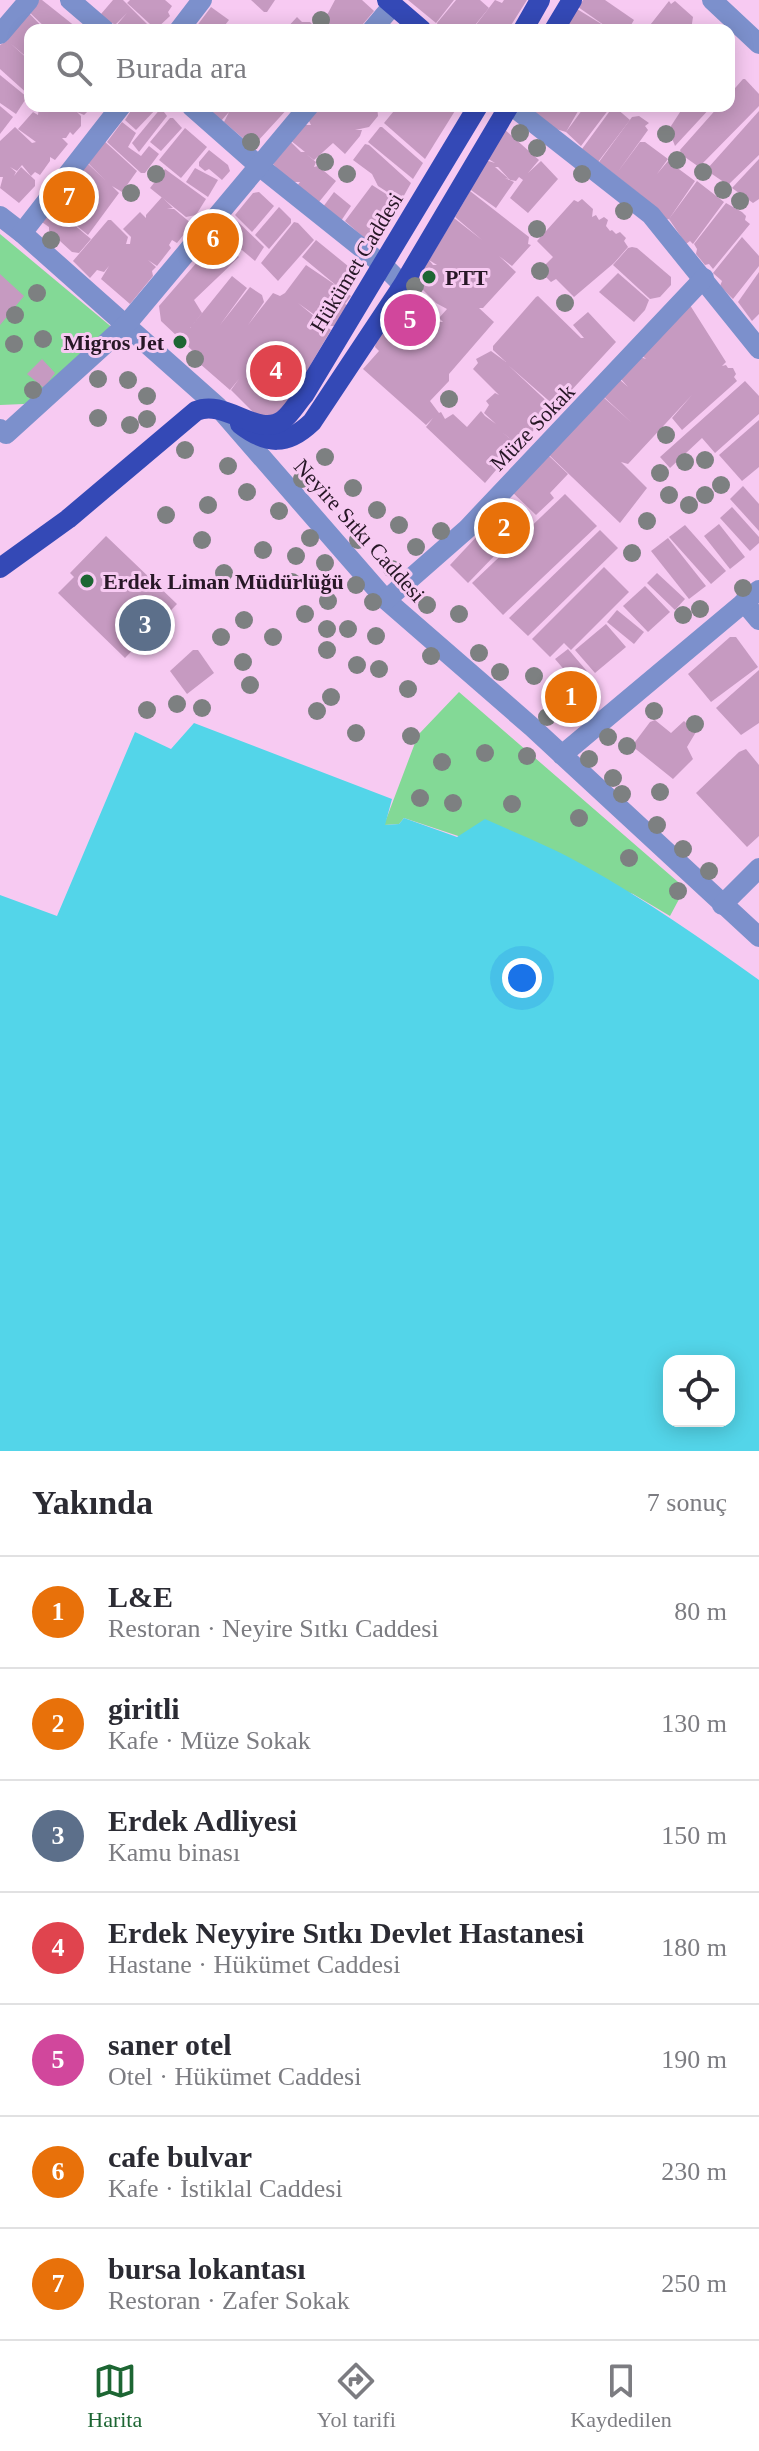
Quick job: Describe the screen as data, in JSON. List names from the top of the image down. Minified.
{"streets":{"main road":["Hükümet Caddesi"],"street":["Müze Sokak","Neyire Sıtkı Caddesi"]},"crossings":[["Hükümet Caddesi","Neyire Sıtkı Caddesi"],["Müze Sokak","Neyire Sıtkı Caddesi"]],"places":["PTT","Migros Jet","Erdek Liman Müdürlüğü"],"page":{"search":"Burada ara","pins":["7","6","5","4","2","3","1"],"heading":["Yakında","7 sonuç"],"list":[{"mark":"1","name":"L&E","note":"Restoran · Neyire Sıtkı Caddesi","value":"80 m"},{"mark":"2","name":"giritli","note":"Kafe · Müze Sokak","value":"130 m"},{"mark":"3","name":"Erdek Adliyesi","note":"Kamu binası","value":"150 m"},{"mark":"4","name":"Erdek Neyyire Sıtkı Devlet Hastanesi","note":"Hastane · Hükümet Caddesi","value":"180 m"},{"mark":"5","name":"saner otel","note":"Otel · Hükümet Caddesi","value":"190 m"},{"mark":"6","name":"cafe bulvar","note":"Kafe · İstiklal Caddesi","value":"230 m"},{"mark":"7","name":"bursa lokantası","note":"Restoran · Zafer Sokak","value":"250 m"}],"nav":["Harita","Yol tarifi","Kaydedilen"]}}
